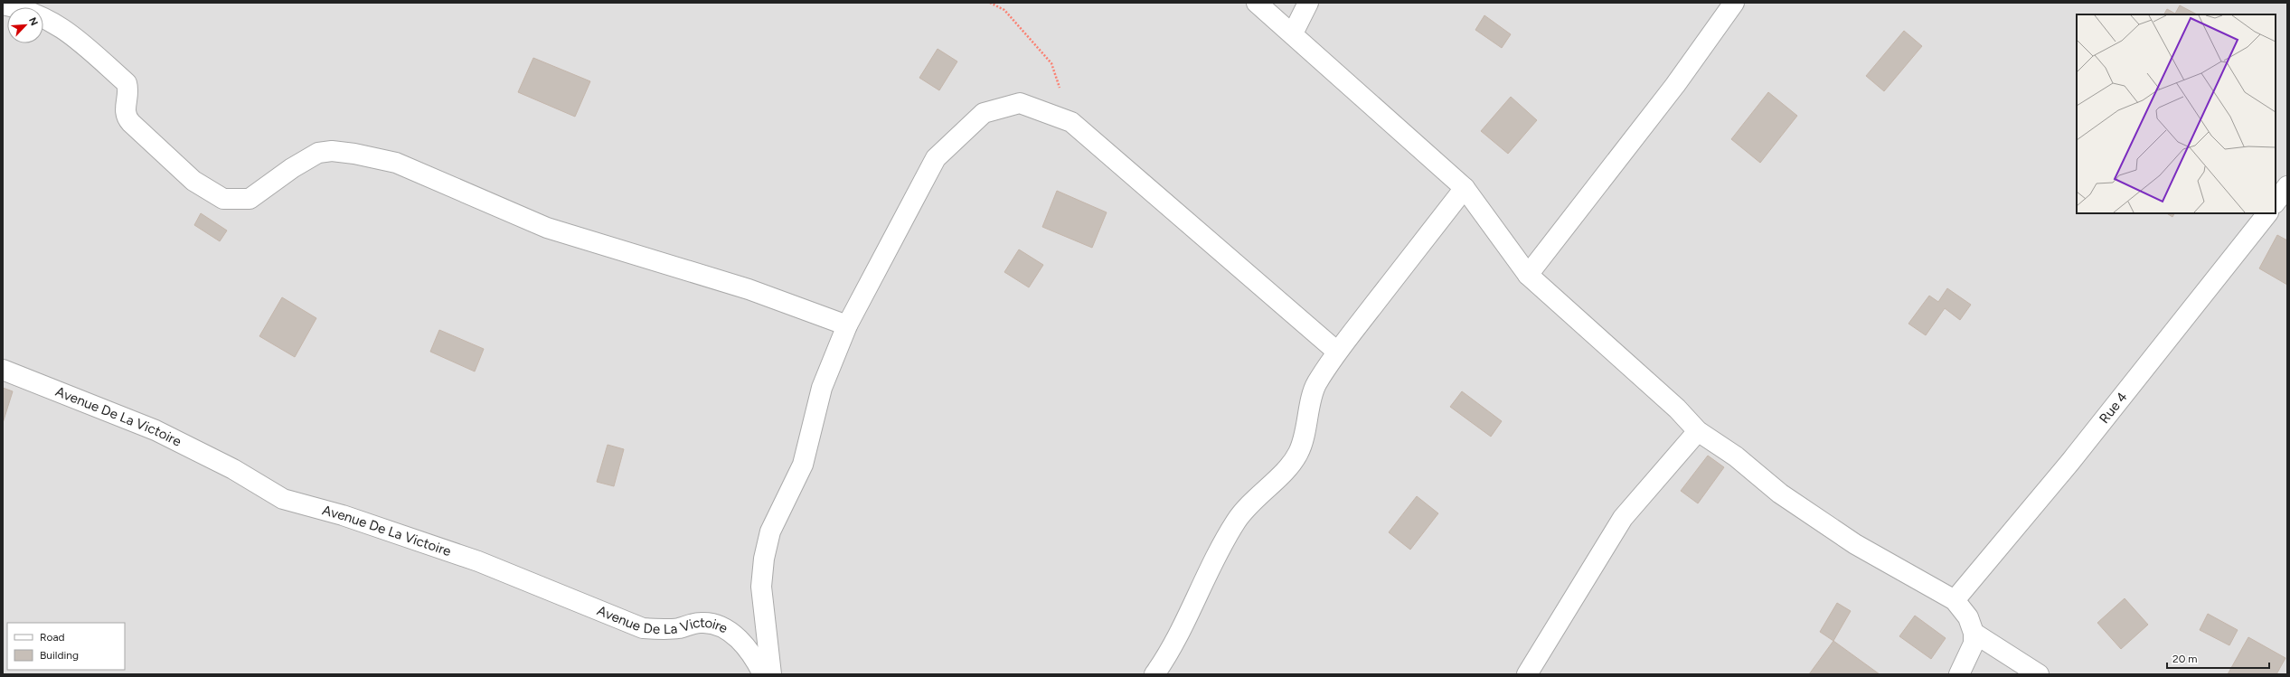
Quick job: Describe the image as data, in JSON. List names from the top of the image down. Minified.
{"streets":{"street":["Rue 4","Avenue De La Victoire"]},"legend":["Road","Building"],"scale_bar":"20 m","north":"top right"}
